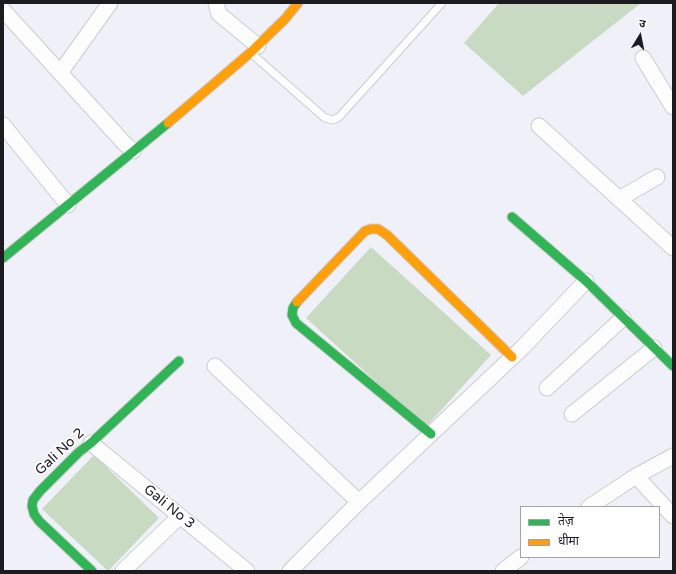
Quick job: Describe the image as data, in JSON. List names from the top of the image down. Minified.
{"streets":{"street":["Gali No 2","Gali No 3"]},"crossings":[["Gali No 2","Gali No 3"]],"legend":["तेज़","धीमा"],"north":"top"}
